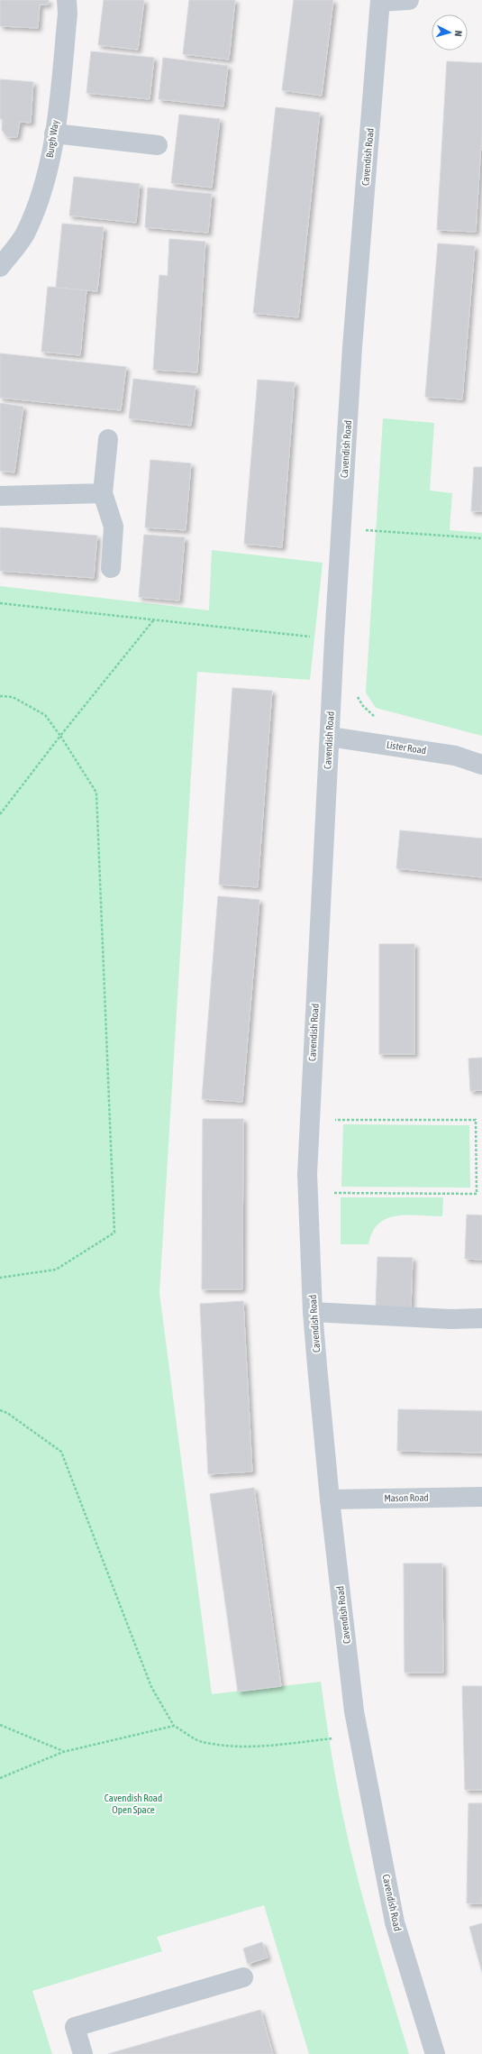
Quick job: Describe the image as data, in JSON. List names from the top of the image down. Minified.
{"streets":{"street":["Burgh Way","Cavendish Road","Lister Road","Mason Road"]},"crossings":[["Cavendish Road","Lister Road"],["Cavendish Road","Mason Road"]],"parks":["Cavendish Road Open Space"],"north":"right"}
